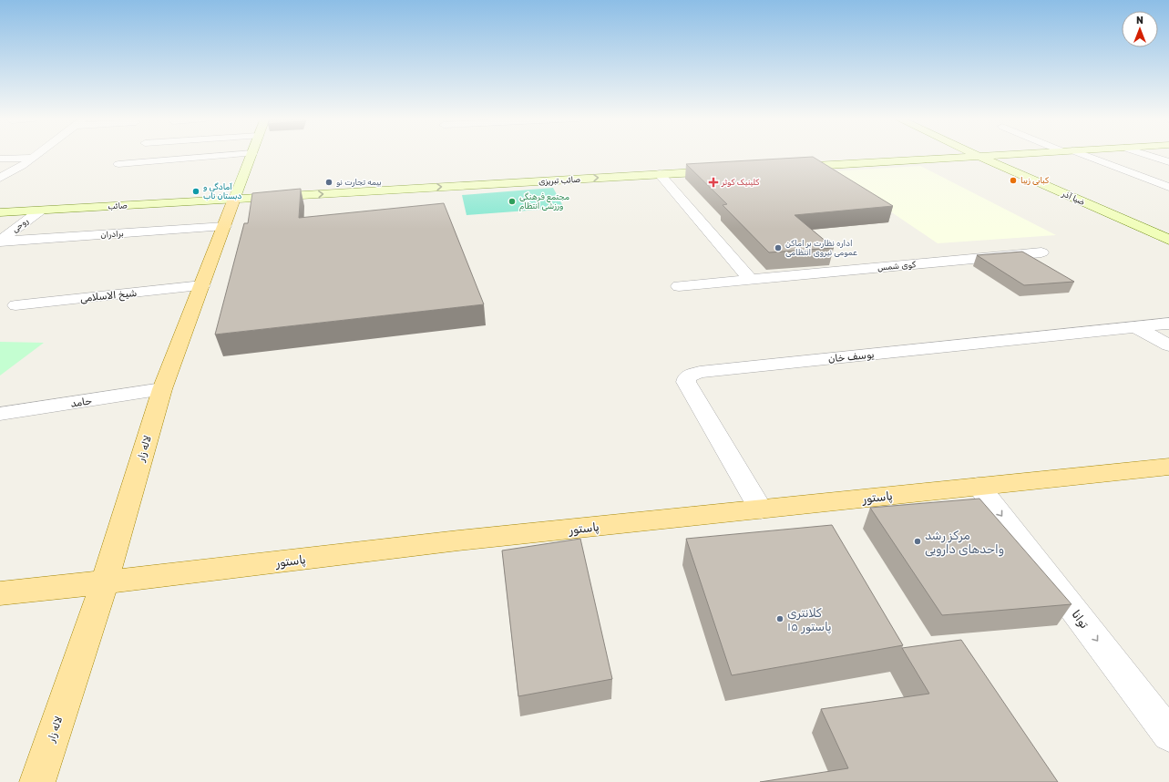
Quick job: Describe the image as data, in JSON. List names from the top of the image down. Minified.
{"streets":{"main road":["صائب تبریزی","ضیا آذر","صائب","لاله زار","پاستور"],"street":["روحی","برادران","کوی شمس","شیخ الاسلامی","یوسف خان","حامد","توانا"]},"crossings":[["صائب تبریزی","صائب"],["صائب تبریزی","لاله زار"],["صائب","روحی"],["صائب","لاله زار"],["روحی","برادران"],["برادران","لاله زار"],["شیخ الاسلامی","لاله زار"],["یوسف خان","پاستور"],["حامد","لاله زار"],["لاله زار","پاستور"],["پاستور","توانا"]],"one_way":["صائب تبریزی","توانا"],"places":{"other":["کبابی زیبا","بیمه تجارت نو","آمادگی و دبستان ناب","مجتمع فرهنگی ورزشی انتظام","اداره نظارت بر اماکن عمومی نیروی انتظامی","مرکز رشد واحدهای دارویی","کلانتری ۱۵ پاستور"],"health":["کلینیک کوثر"]},"north":"top"}
